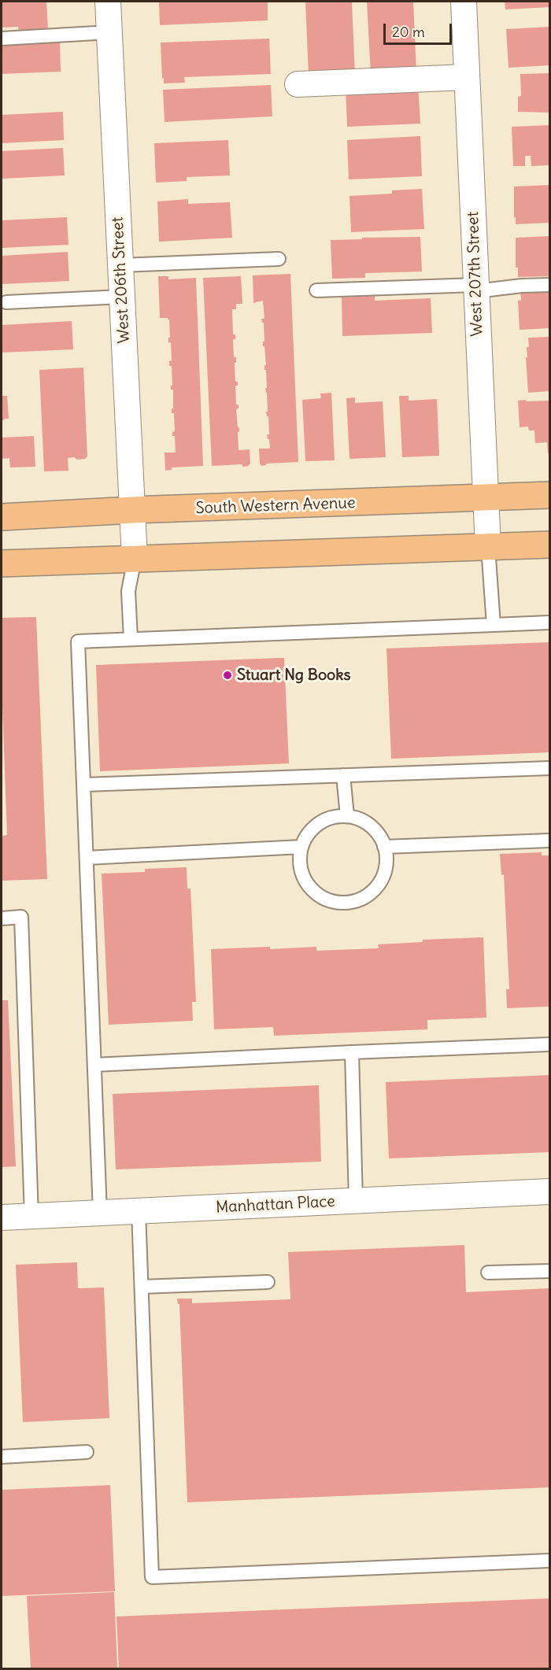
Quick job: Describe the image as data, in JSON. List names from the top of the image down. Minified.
{"streets":{"main road":["South Western Avenue"],"street":["West 207th Street","West 206th Street","Manhattan Place"]},"crossings":[["West 207th Street","South Western Avenue"],["West 206th Street","South Western Avenue"]],"places":["Stuart Ng Books"],"scale_bar":"20 m"}
